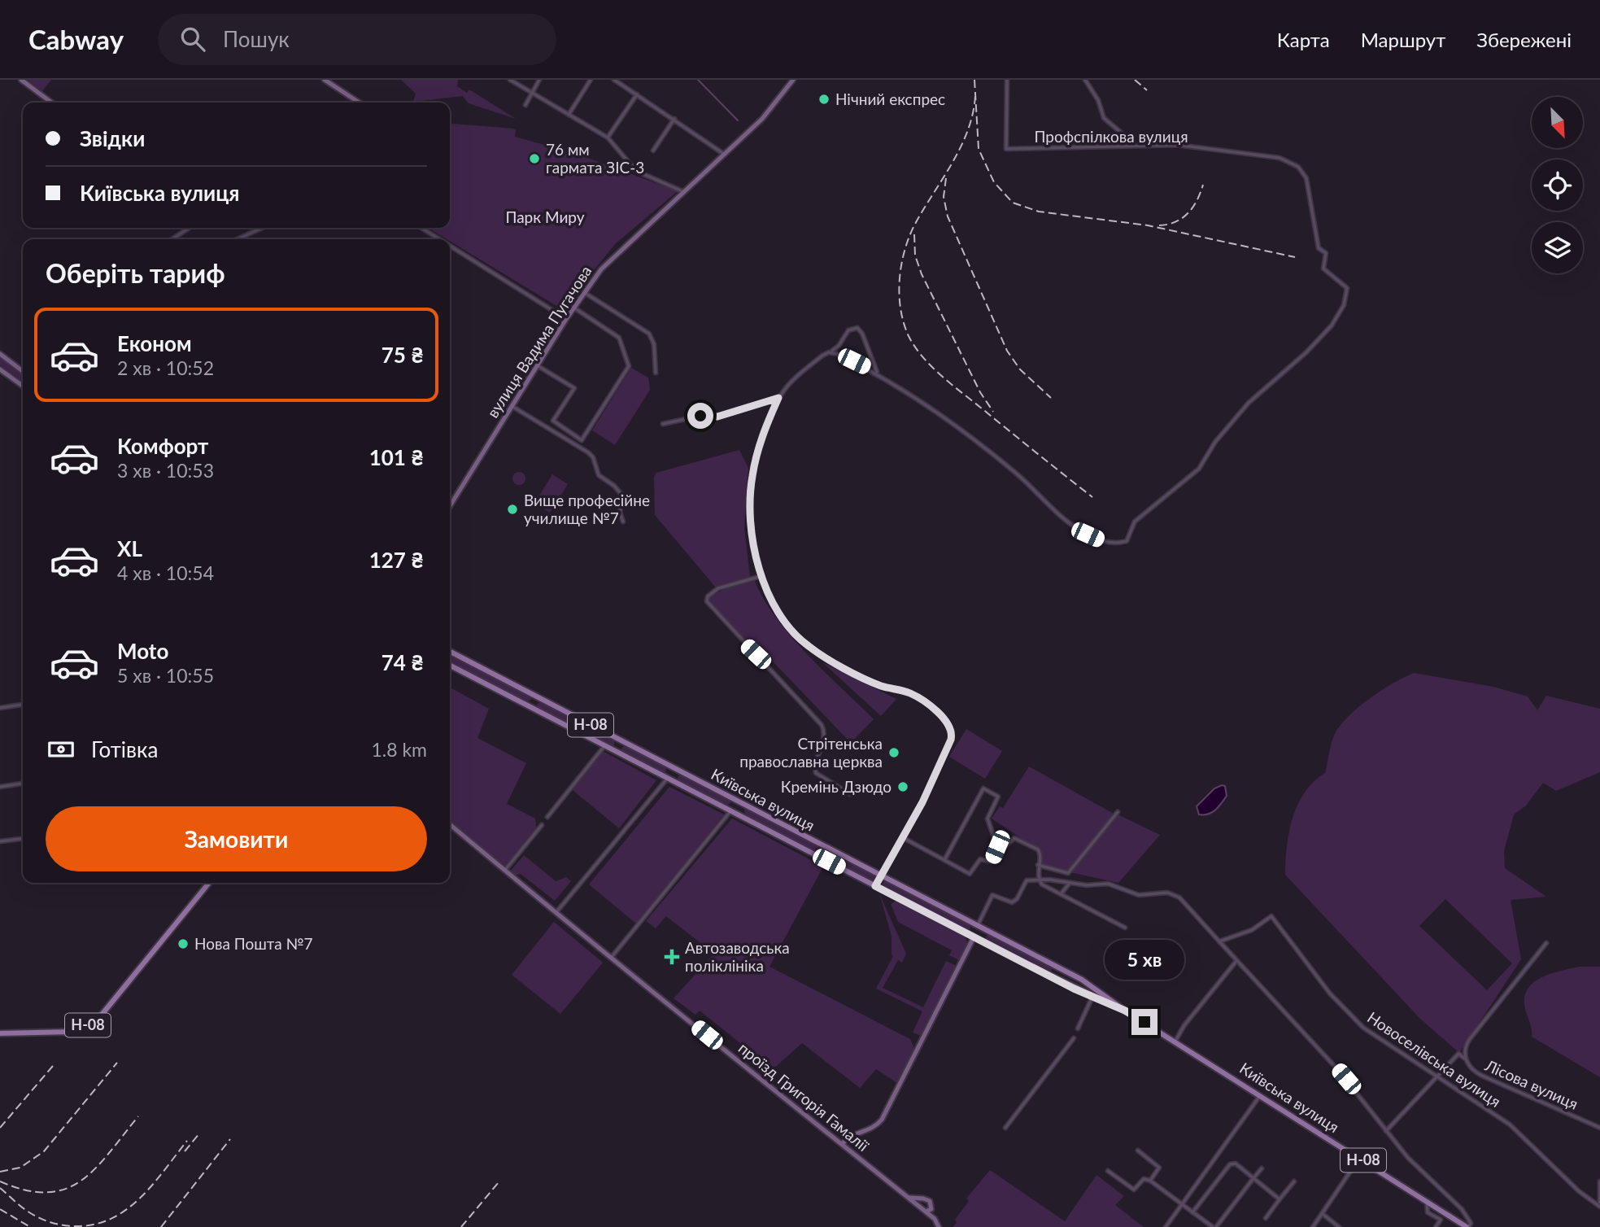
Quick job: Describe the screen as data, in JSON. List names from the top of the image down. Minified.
{"streets":{"main road":["Н-08","Київська вулиця"],"street":["Профспілкова вулиця","вулиця Вадима Пугачова","Новоселівська вулиця","Лісова вулиця","проїзд Григорія Гамалії"]},"parks":["Парк Миру"],"places":{"other":["Нічний експрес","76 мм гармата ЗІС-3","Вище професійне училище №7","Стрітенська православна церква","Кремінь Дзюдо","Нова Пошта №7"],"health":["Автозаводська поліклініка"]},"north":"bottom right","page":{"header":"Cabway","search":"Пошук","nav":["Карта","Маршрут","Збережені"],"banner":["Звідки","Київська вулиця"],"heading":"Оберіть тариф","list":[{"name":"Економ","note":"2 хв · 10:52","value":"75 ₴"},{"name":"Комфорт","note":"3 хв · 10:53","value":"101 ₴"},{"name":"XL","note":"4 хв · 10:54","value":"127 ₴"},{"name":"Moto","note":"5 хв · 10:55","value":"74 ₴"}],"pay":["Готівка","1.8 km"],"buttons":"Замовити","bubble":"5 хв"}}
